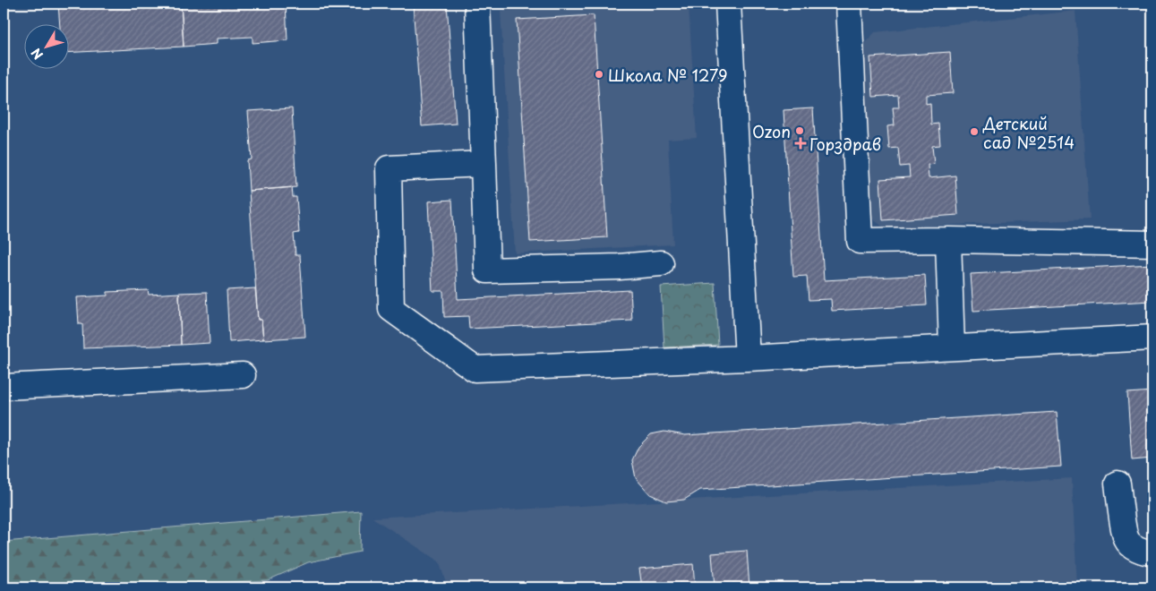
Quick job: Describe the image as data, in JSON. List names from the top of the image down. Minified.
{"places":{"other":["Школа № 1279","Ozon","Детский сад №2514"],"health":["Горздрав"]},"north":"bottom left"}
